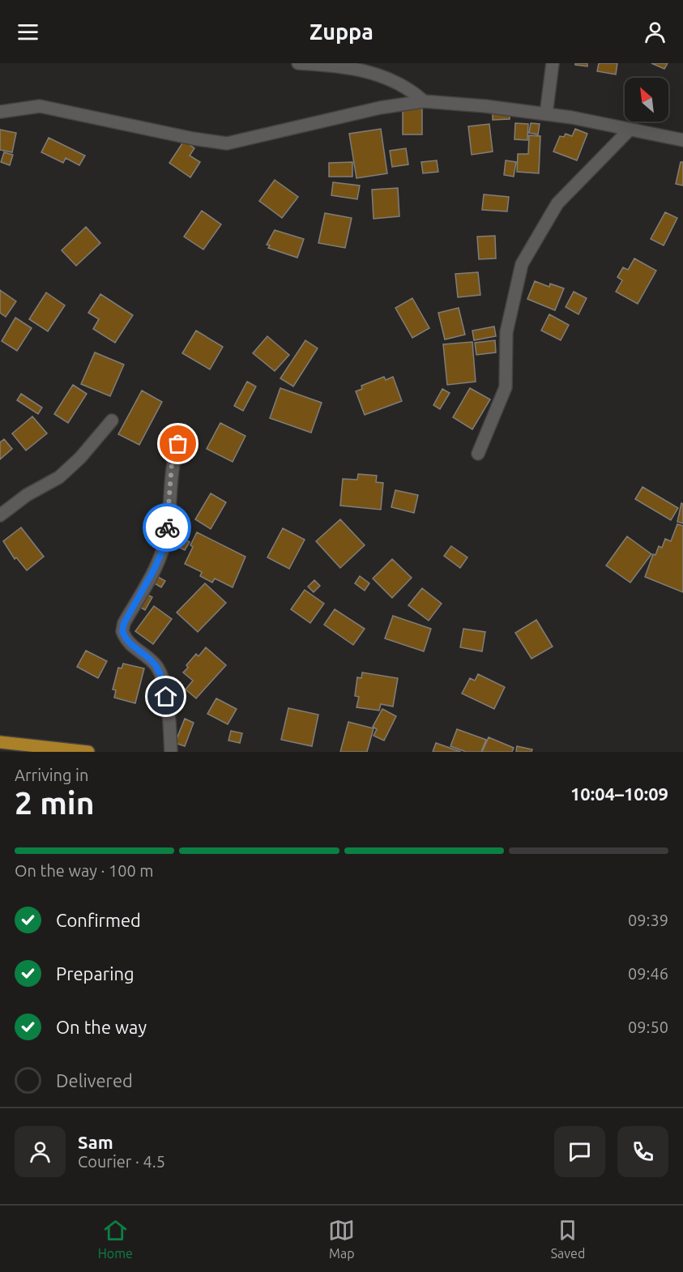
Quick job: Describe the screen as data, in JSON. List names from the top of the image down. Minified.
{"north":"top left","page":{"header":"Zuppa","heading":["2 min","Arriving in","10:04–10:09"],"panel":["Sam","Courier · 4.5"],"bar":"On the way · 100 m","list":[["Confirmed","09:39"],["Preparing","09:46"],["On the way","09:50"],"Delivered"],"tabs":["Home","Map","Saved"]}}
